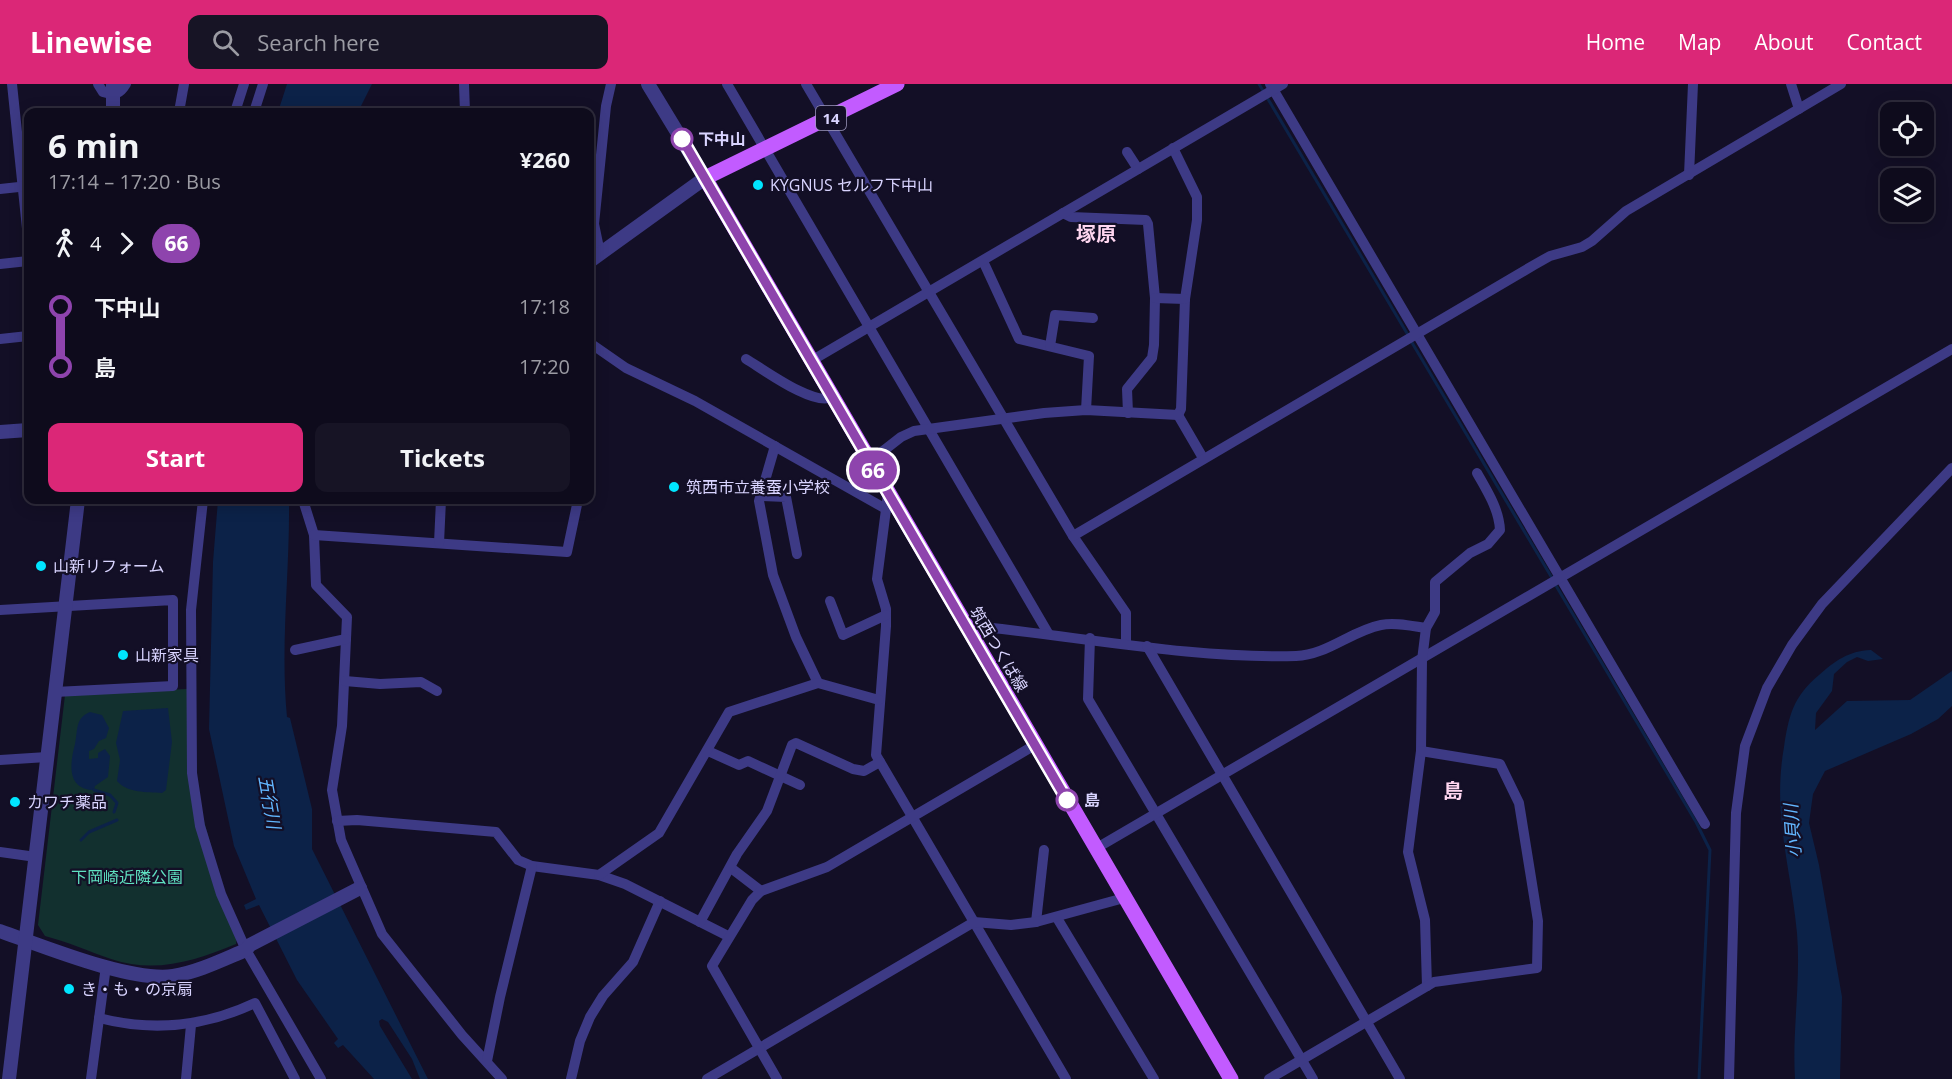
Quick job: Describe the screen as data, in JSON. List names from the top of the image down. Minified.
{"streets":{"main road":["14","筑西つくば線"]},"crossings":[["14","筑西つくば線"]],"districts":["塚原","島"],"water":["五行川","小貝川"],"parks":["下岡崎近隣公園"],"places":["下中山","KYGNUS セルフ下中山","筑西市立養蚕小学校","山新リフォーム","山新家具","島","カワチ薬品","き・も・の京扇"],"lines":["bus line 66"],"page":{"header":"Linewise","search":"Search here","nav":["Home","Map","About","Contact"],"on_map":"66","heading":["6 min","17:14 – 17:20 · Bus","¥260"],"legs":["4","66"],"list":[{"name":"下中山","value":"17:18"},{"name":"島","value":"17:20"}],"buttons":["Start","Tickets"]}}
